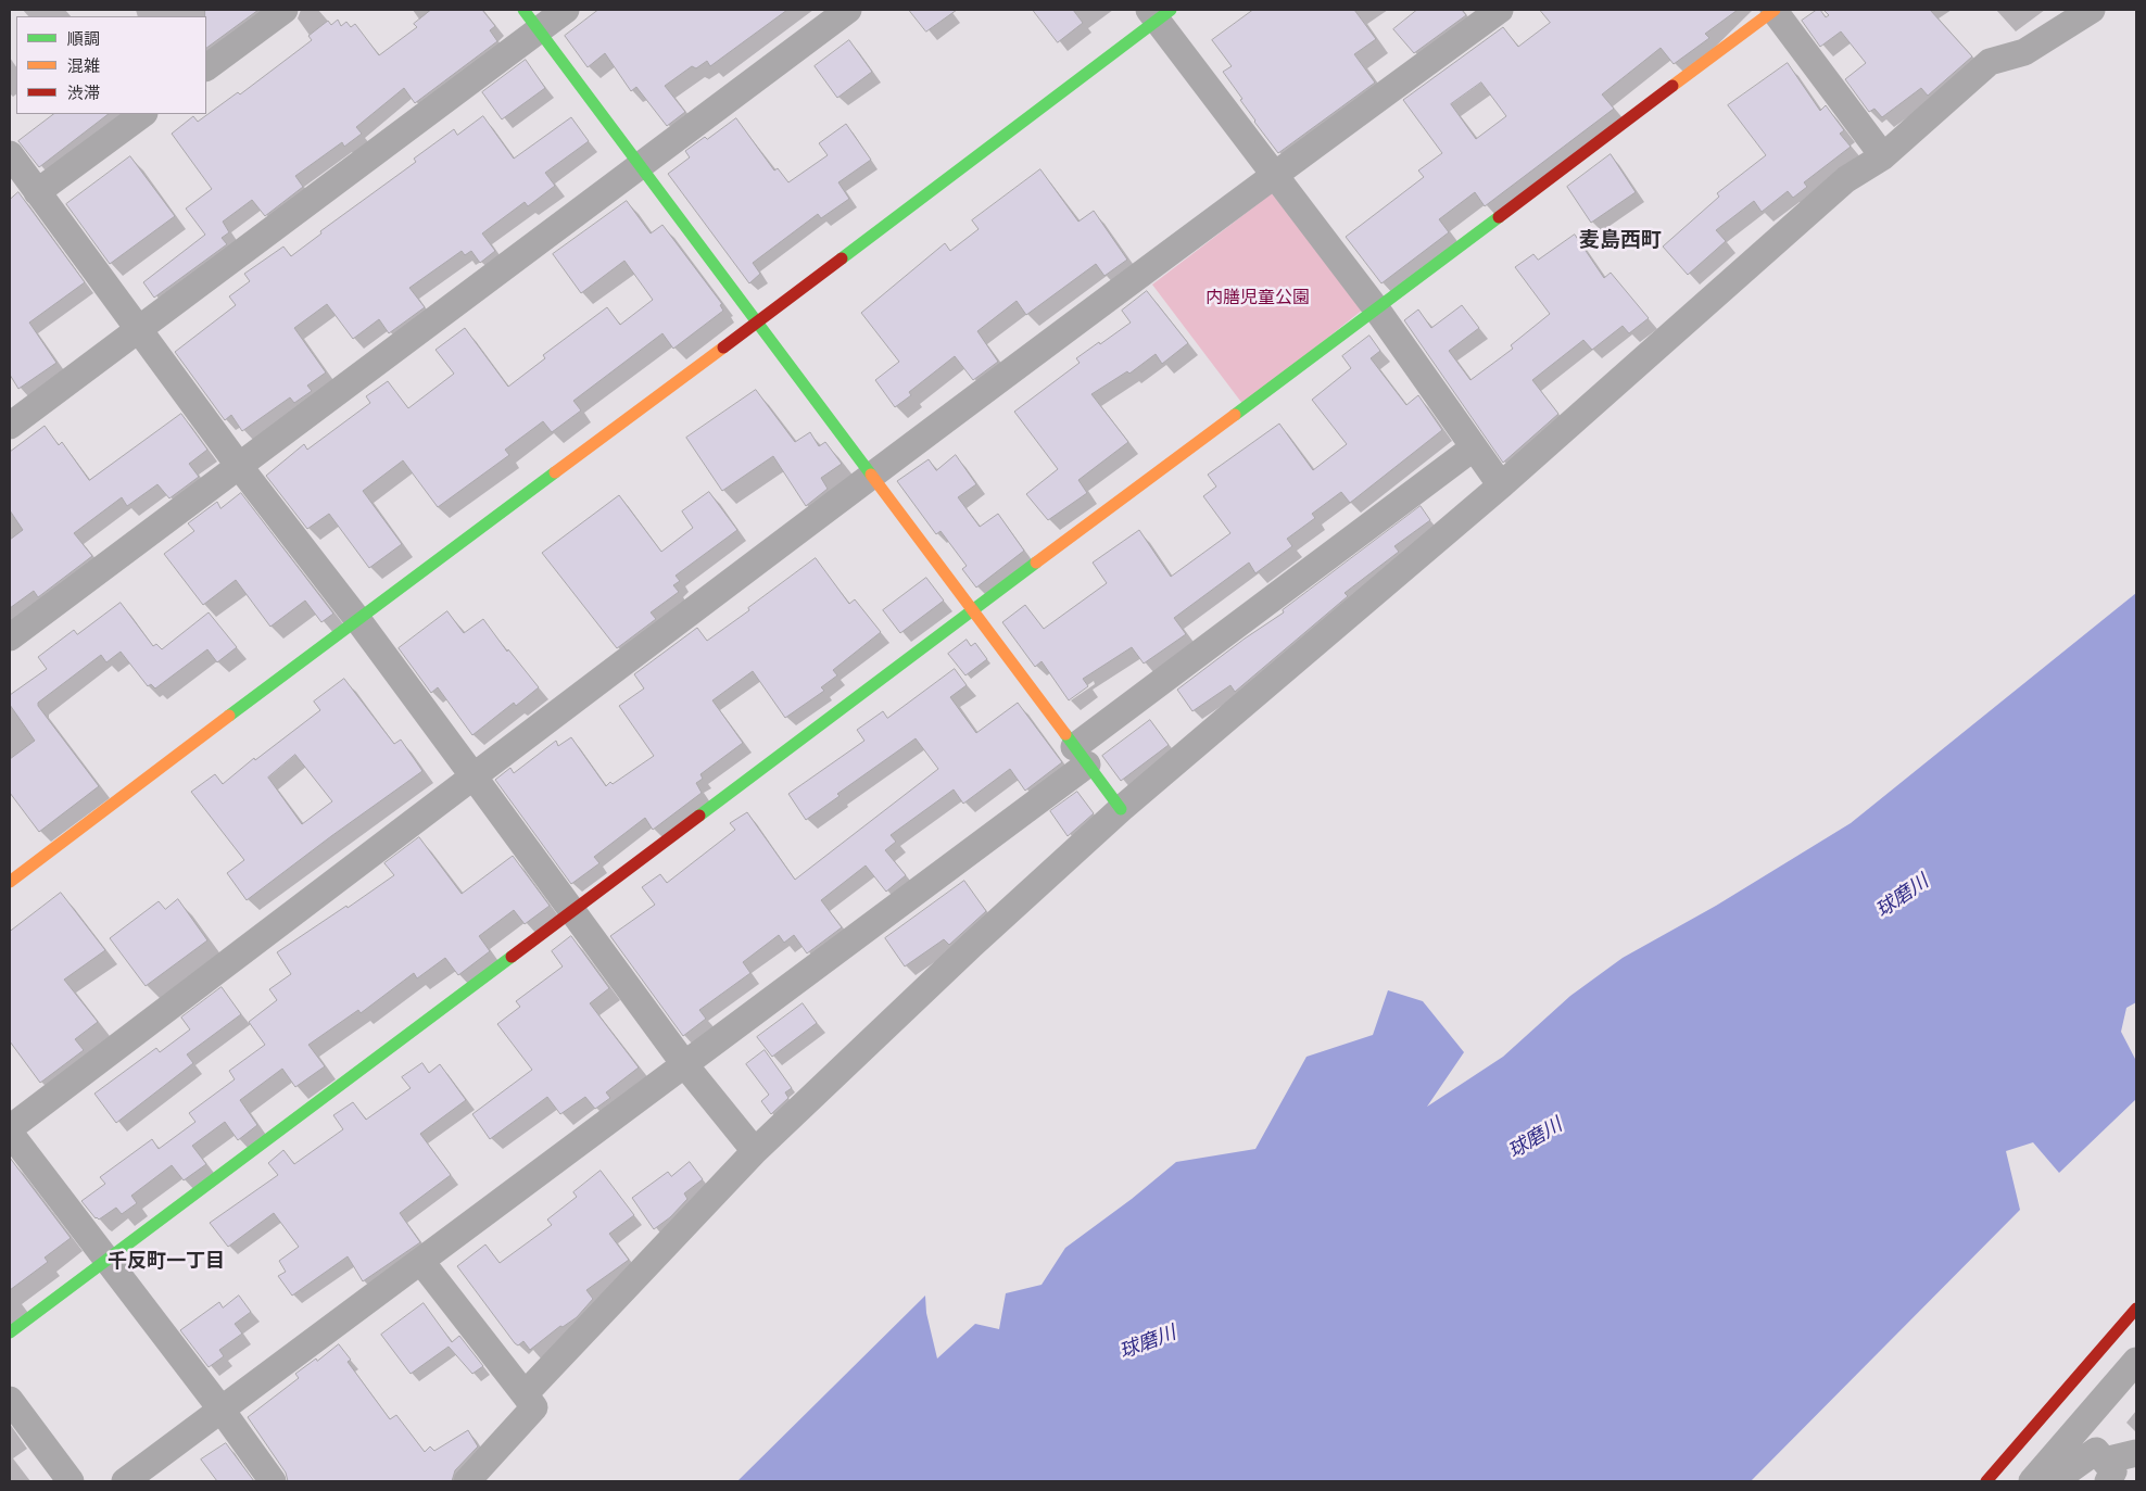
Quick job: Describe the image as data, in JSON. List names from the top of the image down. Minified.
{"districts":["麦島西町","千反町一丁目"],"water":["球磨川"],"parks":["内膳児童公園"],"legend":["順調","混雑","渋滞"]}
